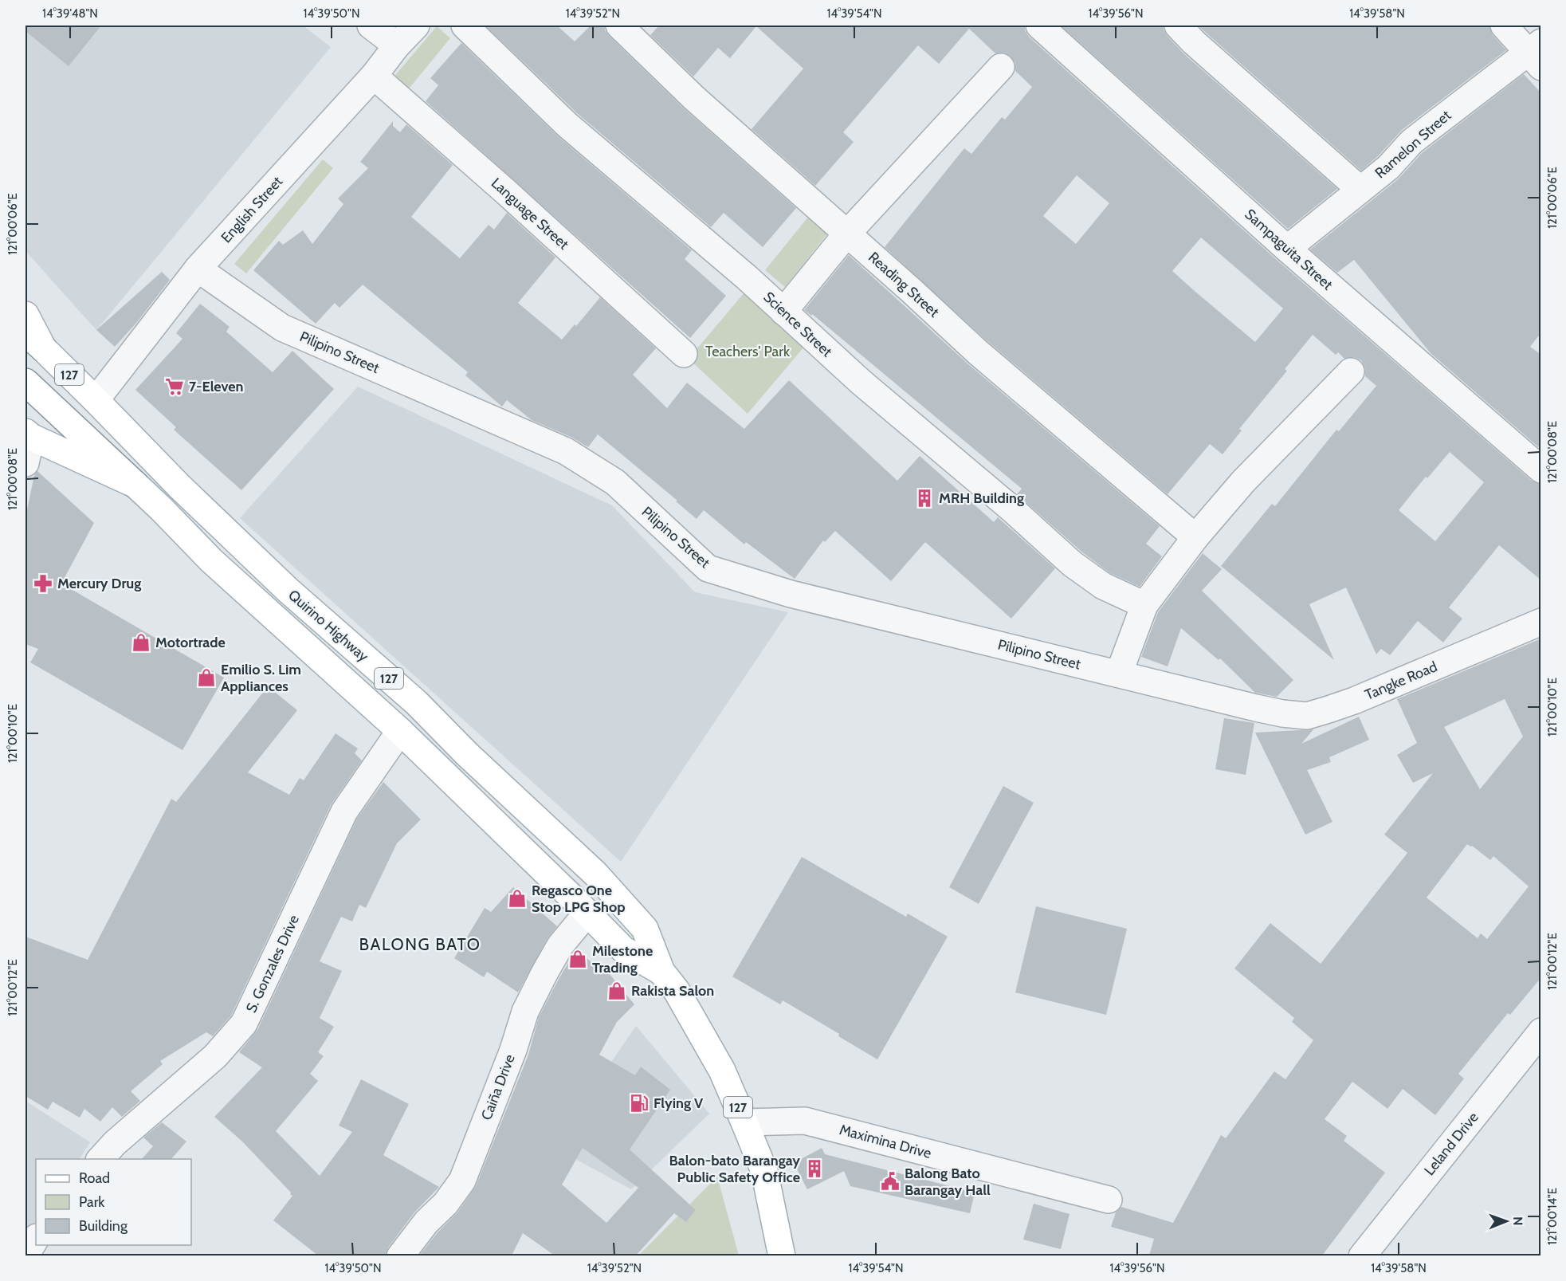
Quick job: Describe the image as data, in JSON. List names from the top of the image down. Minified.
{"streets":{"main road":["127","Quirino Highway"],"street":["Ramelon Street","English Street","Language Street","Sampaguita Street","Reading Street","Science Street","Pilipino Street","Tangke Road","S. Gonzales Drive","Caiña Drive","Maximina Drive","Leland Drive"]},"crossings":[["Ramelon Street","Sampaguita Street"],["English Street","Language Street"],["English Street","Pilipino Street"],["English Street","Quirino Highway"],["Pilipino Street","Tangke Road"],["Quirino Highway","S. Gonzales Drive"],["Quirino Highway","Caiña Drive"],["Quirino Highway","Maximina Drive"]],"districts":["BALONG BATO"],"parks":["Teachers' Park"],"places":{"supermarket":["7-Eleven"],"building":["MRH Building","Balon-bato Barangay Public Safety Office"],"pharmacy":["Mercury Drug"],"shop":["Motortrade","Emilio S. Lim Appliances","Regasco One Stop LPG Shop","Milestone Trading","Rakista Salon"],"fuel station":["Flying V"],"public building":["Balong Bato Barangay Hall"]},"legend":["Road","Park","Building"],"north":"right","coordinates":["14°39'48\"N","14°39'50\"N","14°39'52\"N","14°39'54\"N","14°39'56\"N","14°39'58\"N","121°00'06\"E","121°00'08\"E","121°00'10\"E","121°00'12\"E","121°00'14\"E"]}
